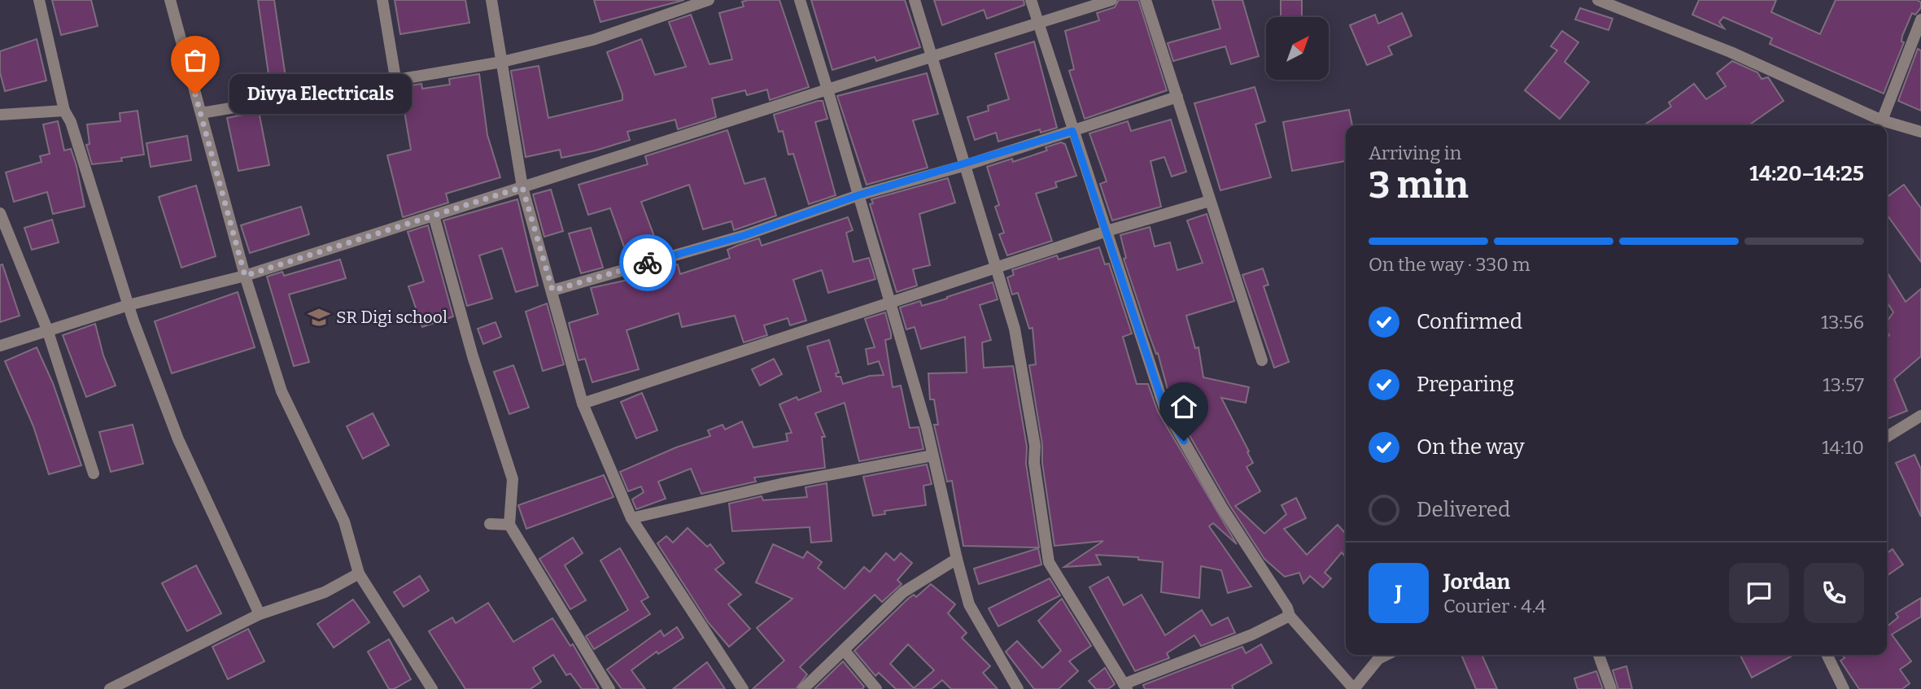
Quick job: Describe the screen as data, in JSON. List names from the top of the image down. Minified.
{"places":{"other":["Divya Electricals"],"school or university":["SR Digi school"]},"north":"top right","page":{"bubble":"Divya Electricals","heading":["3 min","Arriving in","14:20–14:25"],"panel":["Jordan","Courier · 4.4"],"bar":"On the way · 330 m","list":[["Confirmed","13:56"],["Preparing","13:57"],["On the way","14:10"],"Delivered"],"round":"J"}}
